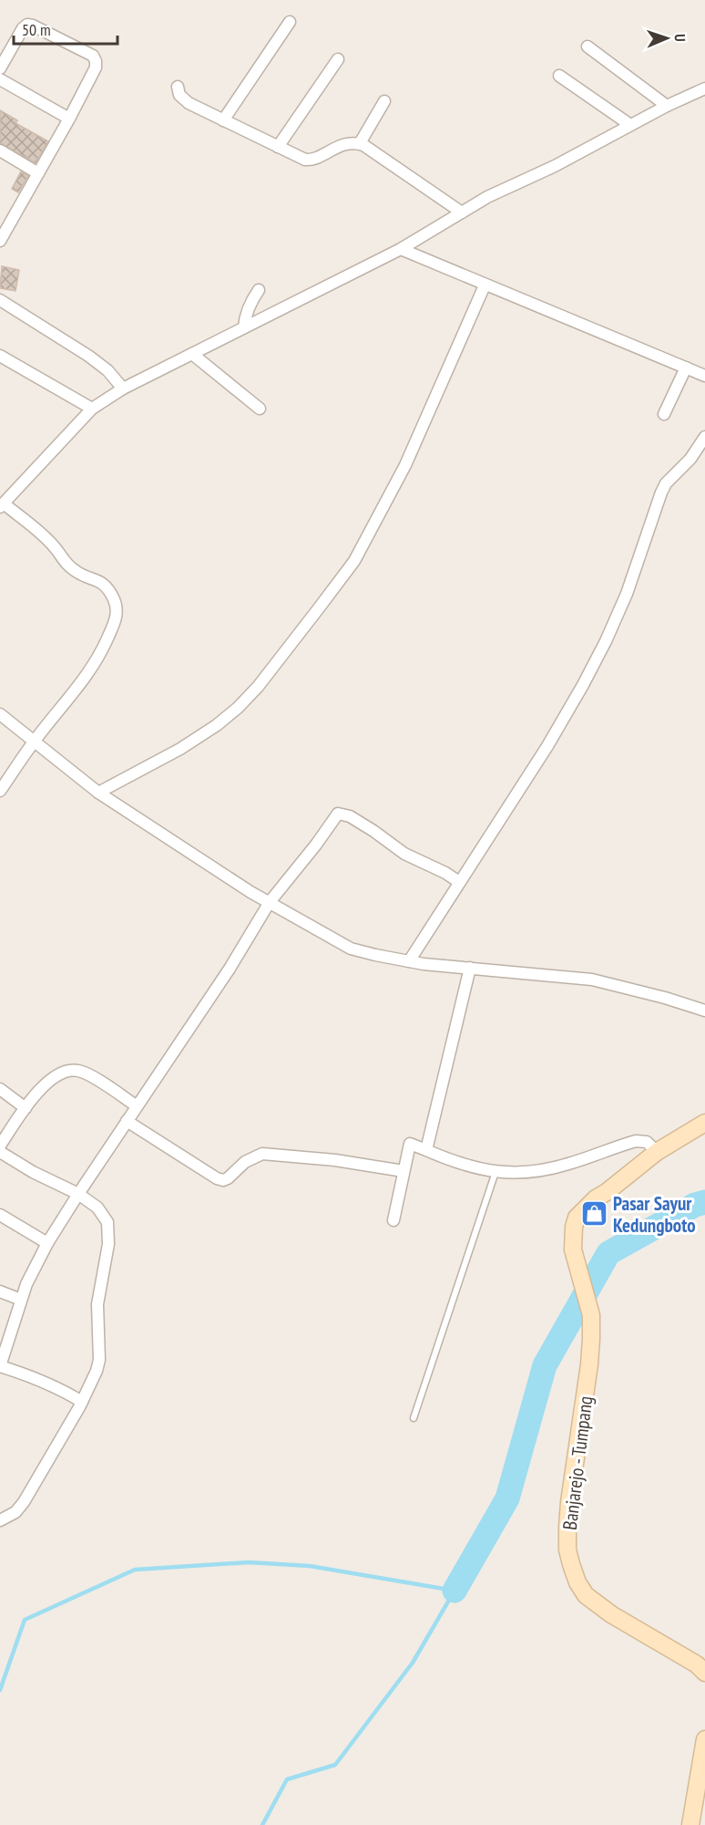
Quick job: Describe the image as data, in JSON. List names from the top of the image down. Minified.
{"streets":{"main road":["Banjarejo - Tumpang"]},"places":{"shop":["Pasar Sayur Kedungboto"]},"scale_bar":"50 m","north":"right"}
